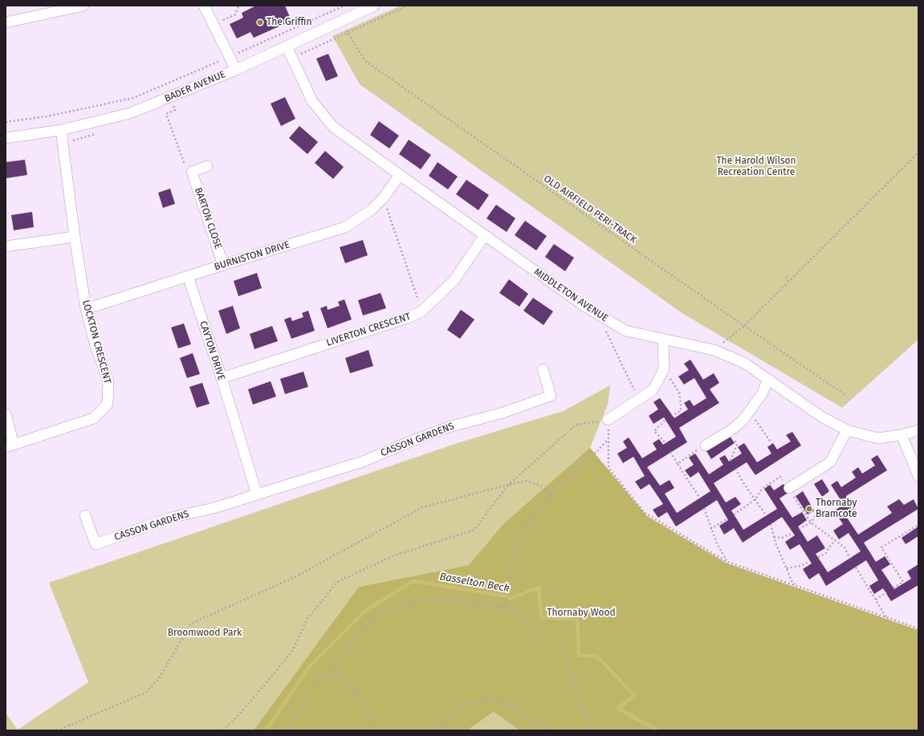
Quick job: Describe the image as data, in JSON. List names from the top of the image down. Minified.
{"streets":{"street":["BADER AVENUE","BARTON CLOSE","BURNISTON DRIVE","MIDDLETON AVENUE","LIVERTON CRESCENT","LOCKTON CRESCENT","CAYTON DRIVE","CASSON GARDENS"],"path":["OLD AIRFIELD PERI-TRACK"]},"crossings":[["BADER AVENUE","OLD AIRFIELD PERI-TRACK"],["BADER AVENUE","MIDDLETON AVENUE"],["BADER AVENUE","LOCKTON CRESCENT"],["BARTON CLOSE","BURNISTON DRIVE"],["BURNISTON DRIVE","MIDDLETON AVENUE"],["BURNISTON DRIVE","LOCKTON CRESCENT"],["BURNISTON DRIVE","CAYTON DRIVE"],["MIDDLETON AVENUE","LIVERTON CRESCENT"],["LIVERTON CRESCENT","CAYTON DRIVE"],["CAYTON DRIVE","CASSON GARDENS"]],"water":["Basselton Beck"],"parks":["The Harold Wilson Recreation Centre","Thornaby Wood","Broomwood Park"],"places":["The Griffin","Thornaby Bramcote"]}
